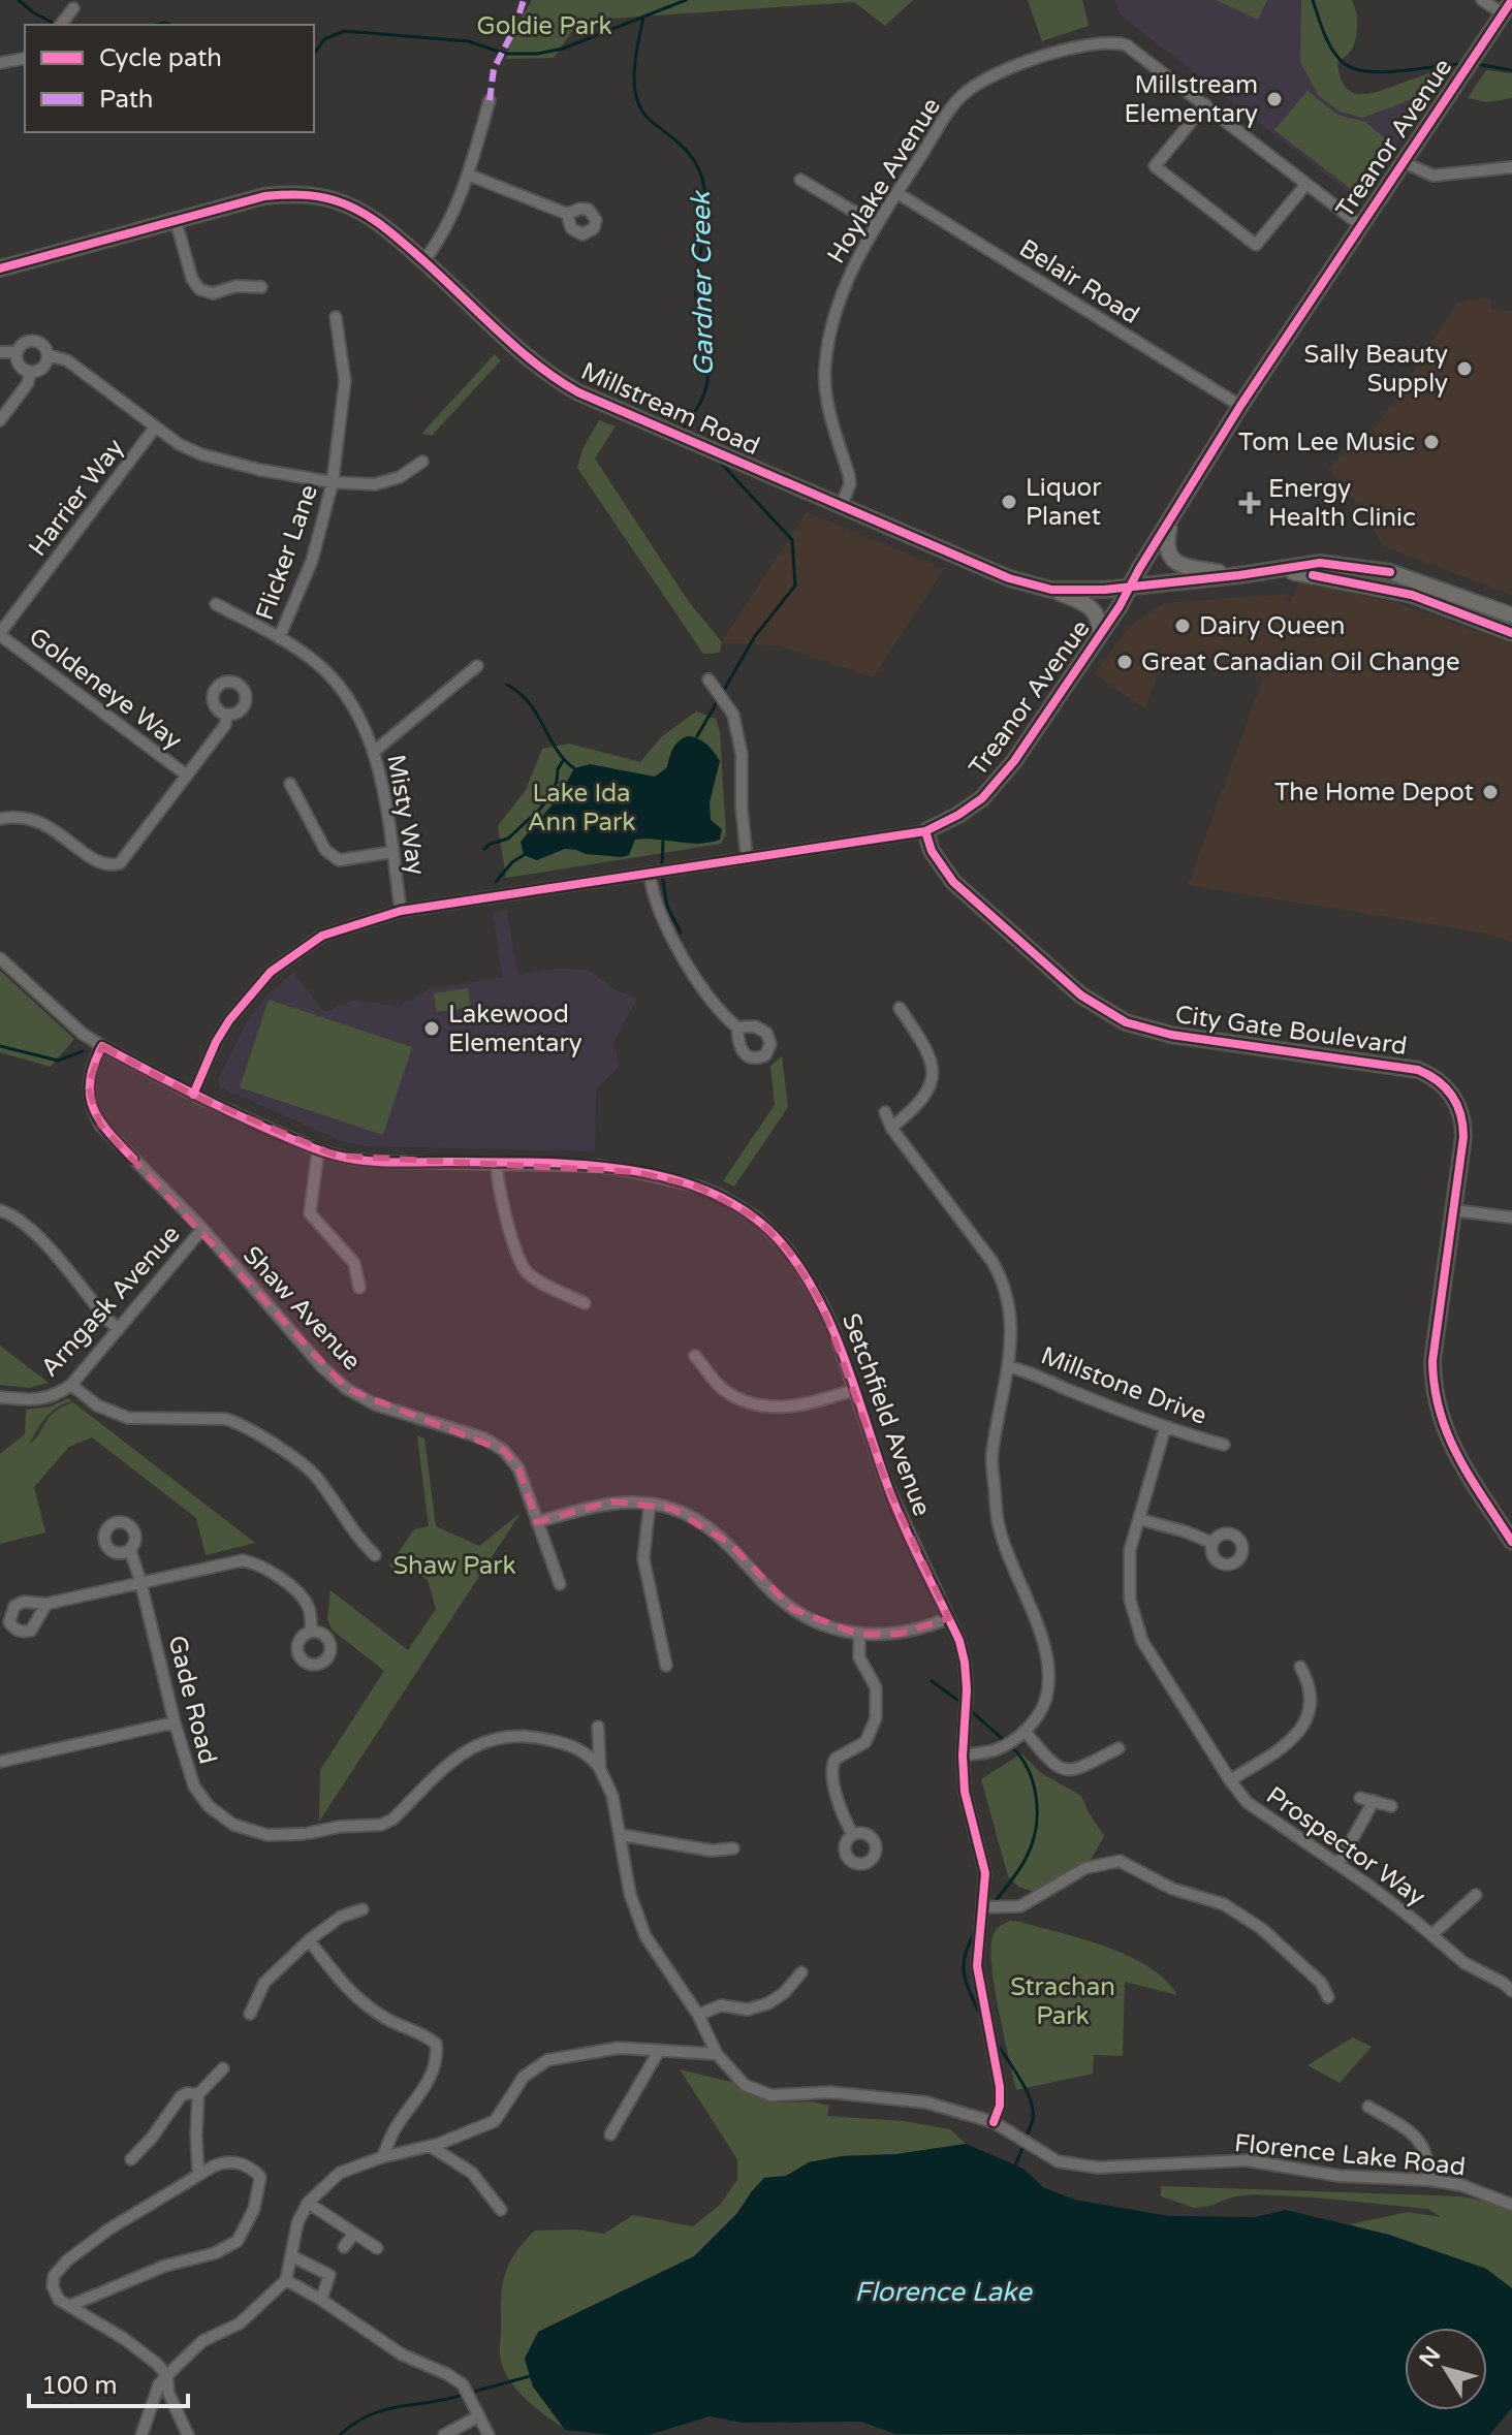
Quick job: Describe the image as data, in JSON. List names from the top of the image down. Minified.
{"streets":{"street":["Treanor Avenue","Hoylake Avenue","Belair Road","Millstream Road","Harrier Way","Flicker Lane","Goldeneye Way","Misty Way","City Gate Boulevard","Arngask Avenue","Shaw Avenue","Millstone Drive","Setchfield Avenue","Gade Road","Prospector Way","Florence Lake Road"]},"crossings":[["Treanor Avenue","Hoylake Avenue"],["Treanor Avenue","Belair Road"],["Treanor Avenue","Millstream Road"],["Treanor Avenue","Misty Way"],["Treanor Avenue","City Gate Boulevard"],["Treanor Avenue","Setchfield Avenue"],["Hoylake Avenue","Belair Road"],["Hoylake Avenue","Millstream Road"],["Harrier Way","Goldeneye Way"],["Flicker Lane","Misty Way"],["Arngask Avenue","Shaw Avenue"],["Shaw Avenue","Setchfield Avenue"],["Millstone Drive","Prospector Way"],["Setchfield Avenue","Florence Lake Road"]],"water":["Gardner Creek","Florence Lake"],"parks":["Goldie Park","Lake Ida Ann Park","Shaw Park","Strachan Park"],"places":{"other":["Millstream Elementary","Sally Beauty Supply","Tom Lee Music","Liquor Planet","Dairy Queen","Great Canadian Oil Change","The Home Depot","Lakewood Elementary"],"health":["Energy Health Clinic"]},"legend":["Cycle path","Path"],"scale_bar":"100 m","north":"top left"}
